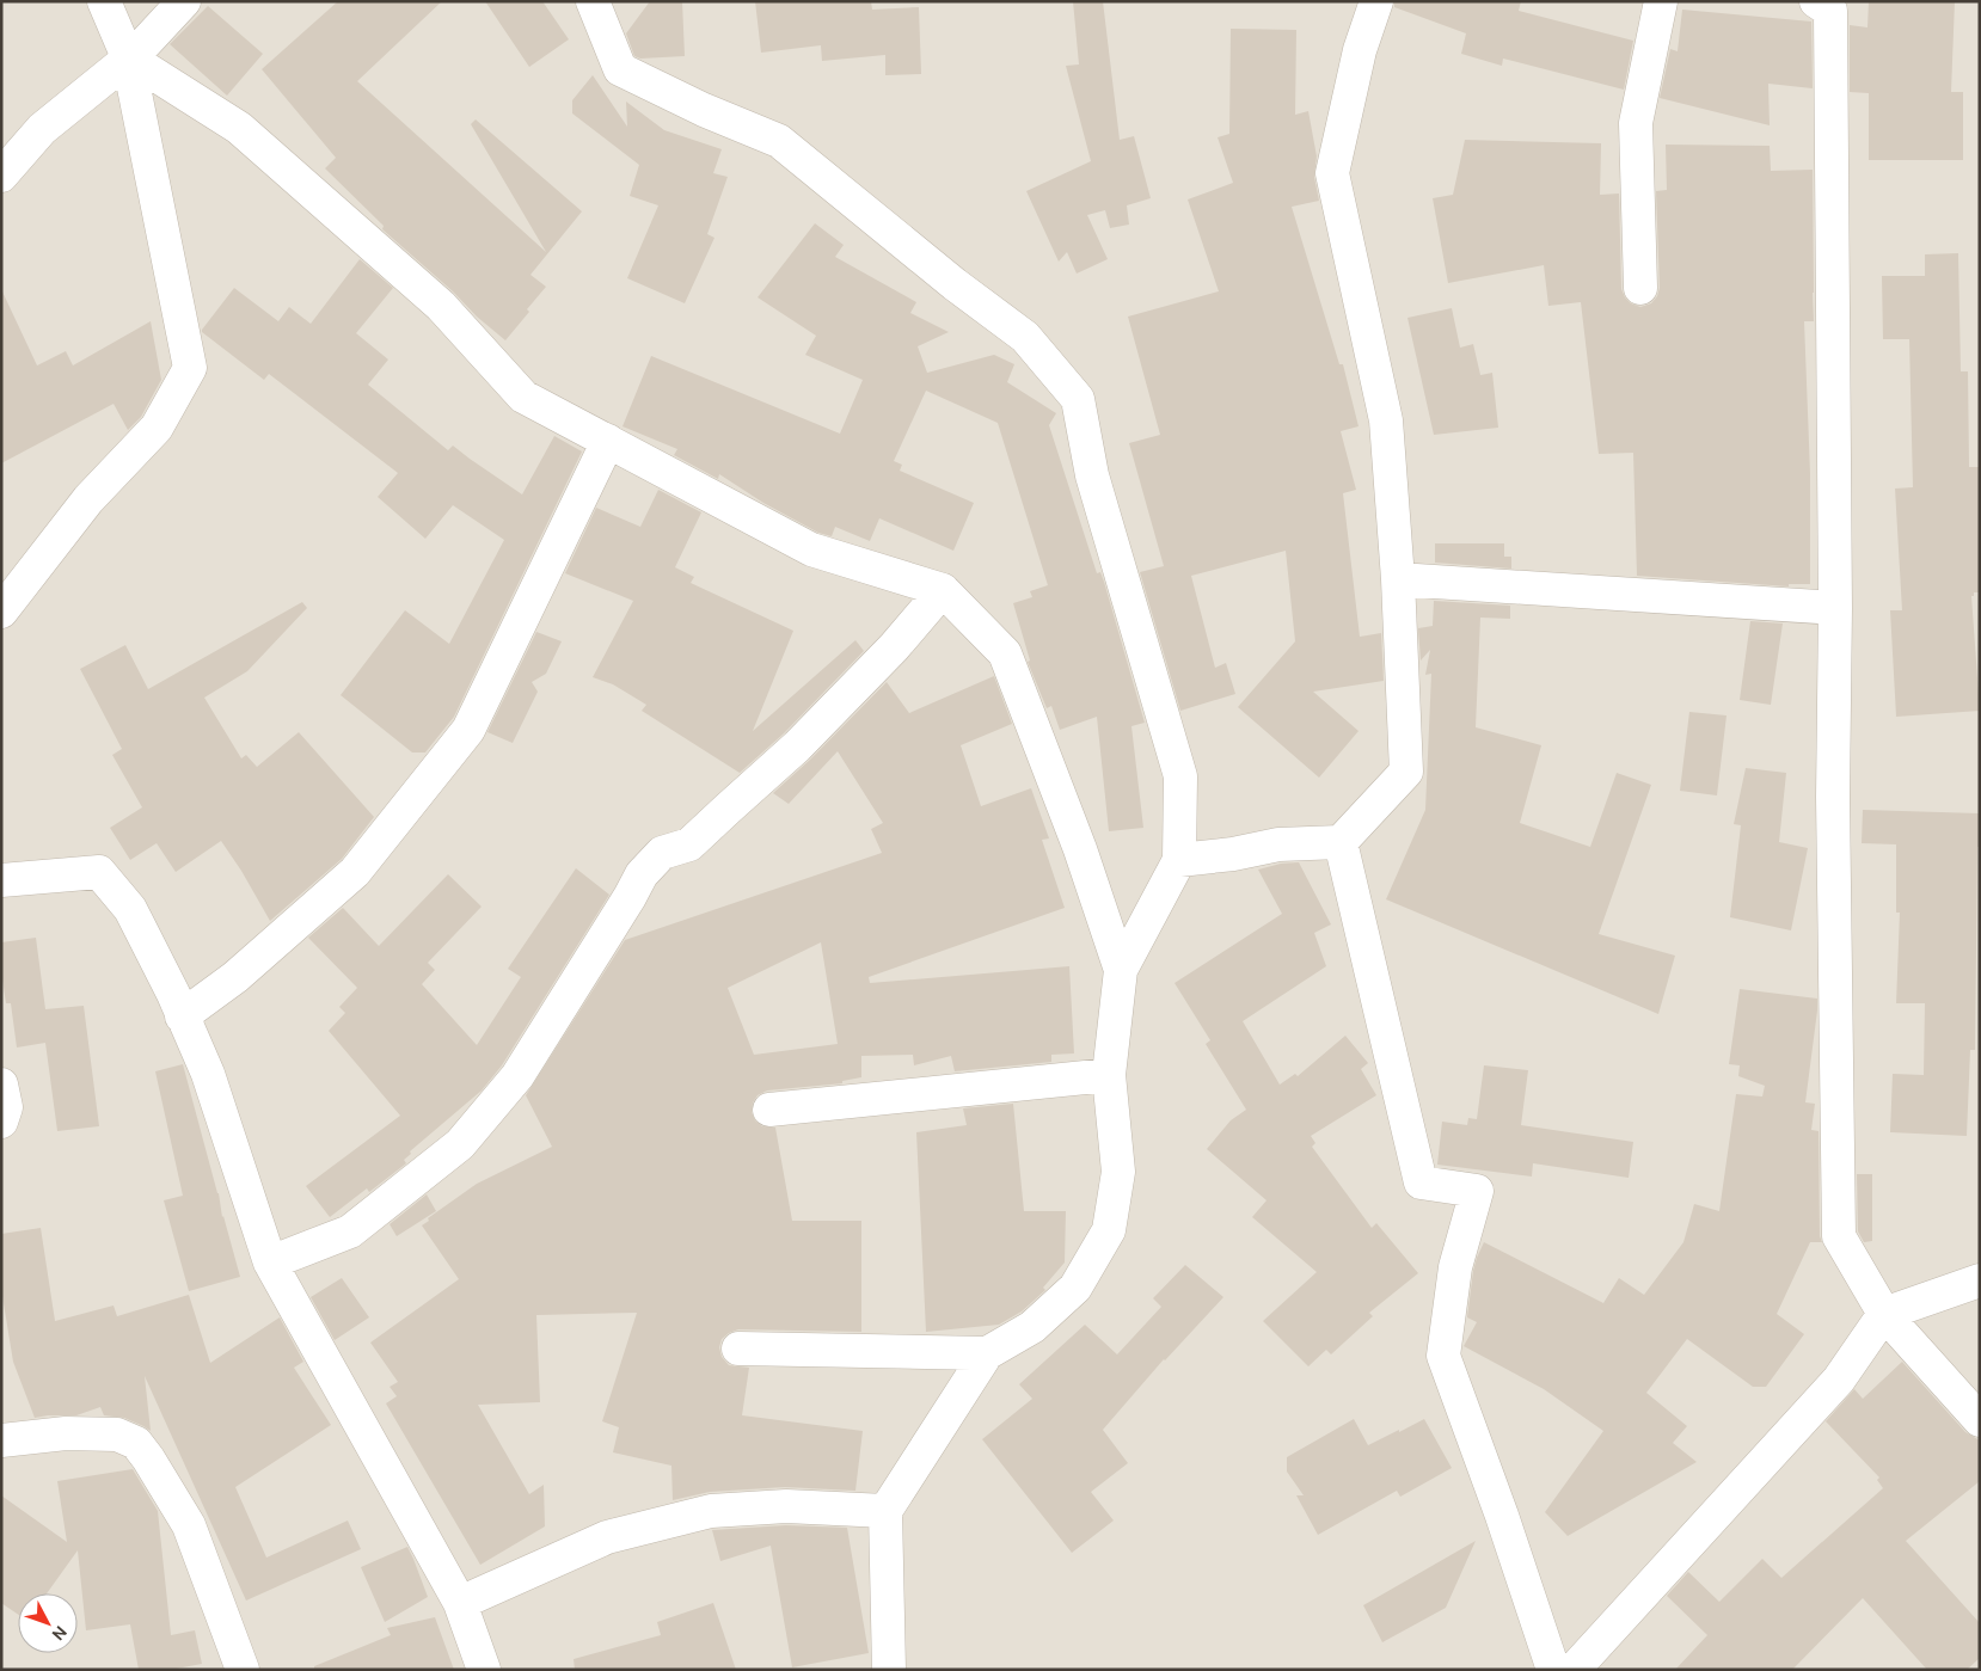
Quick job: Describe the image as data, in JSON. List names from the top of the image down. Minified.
{"north":"bottom right"}
